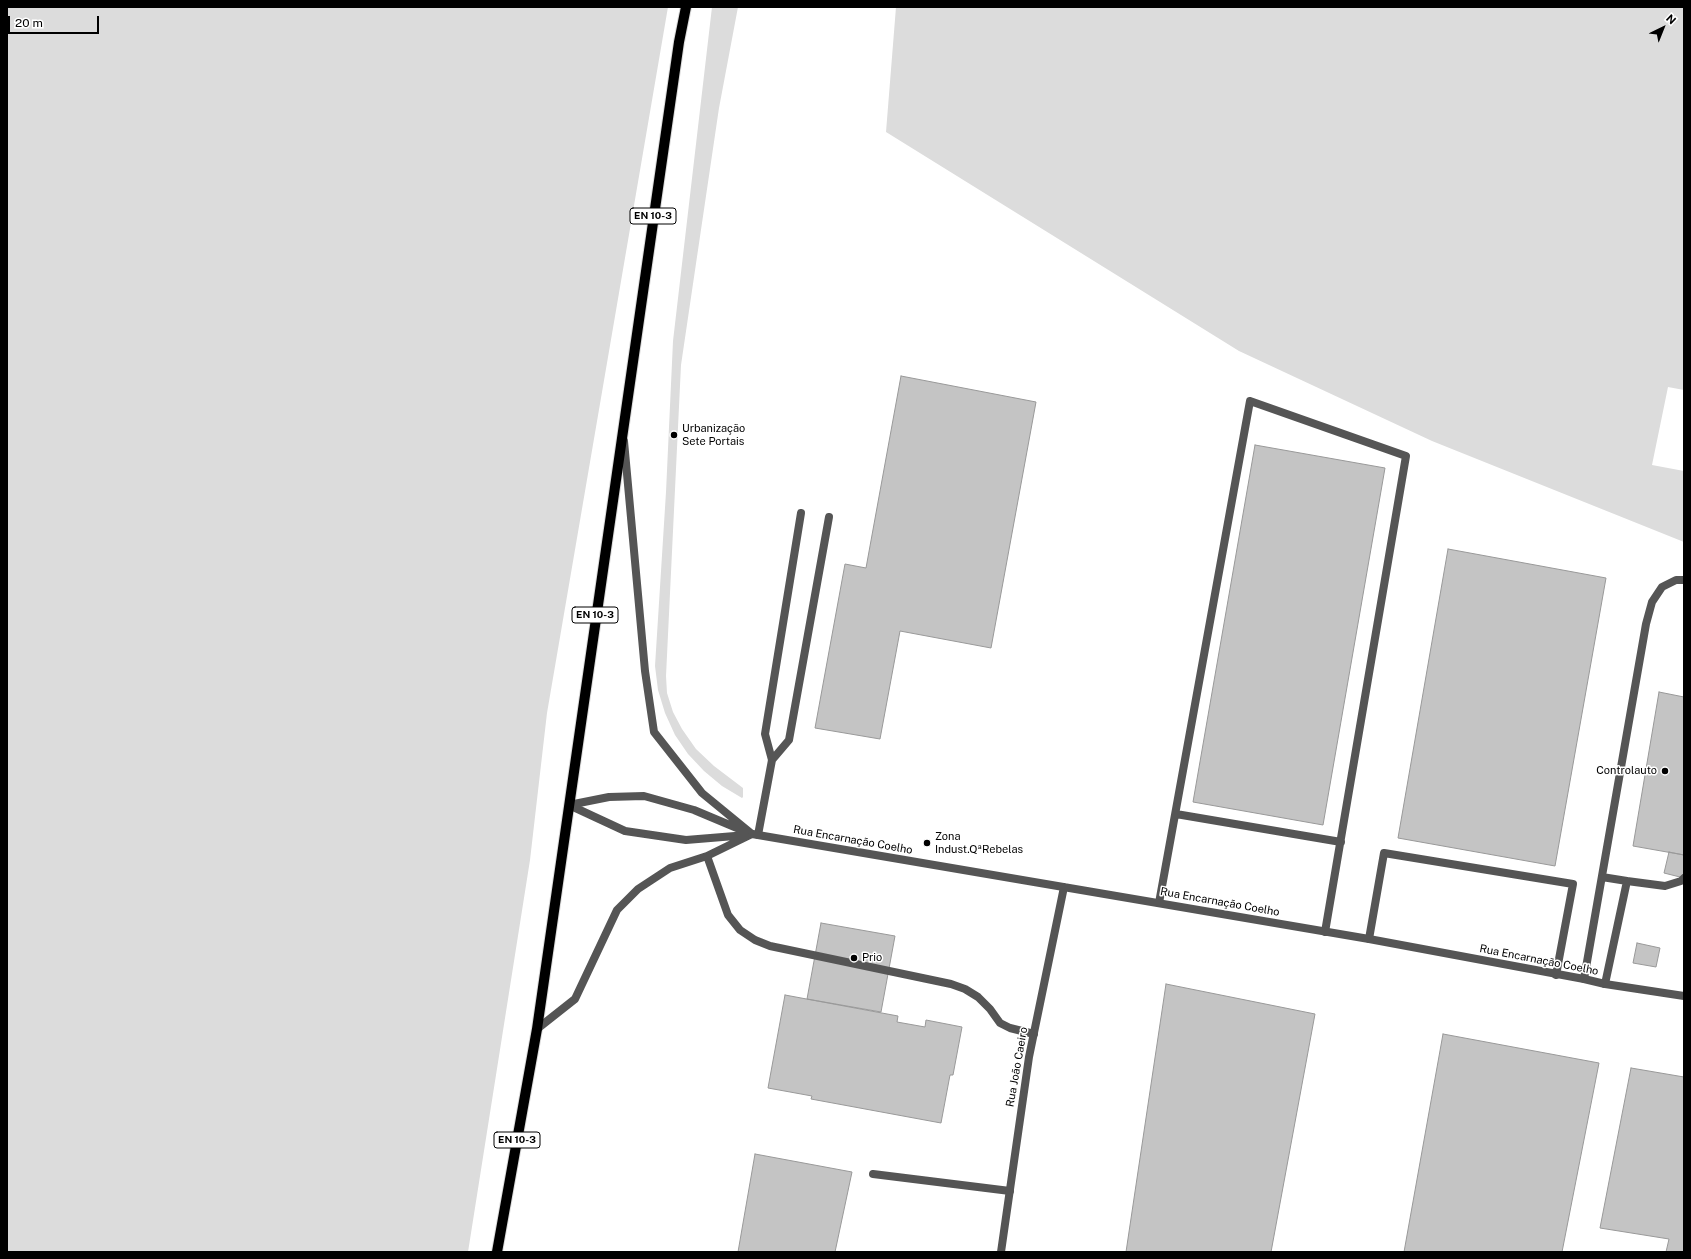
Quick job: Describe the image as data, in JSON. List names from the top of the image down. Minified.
{"streets":{"main road":["EN 10-3"],"street":["Rua Encarnação Coelho","Rua João Caeiro"]},"crossings":[["EN 10-3","Rua Encarnação Coelho"],["Rua Encarnação Coelho","Rua João Caeiro"]],"places":["Urbanização Sete Portais","Controlauto","Zona Indust.QªRebelas","Prio"],"scale_bar":"20 m","north":"top right"}
